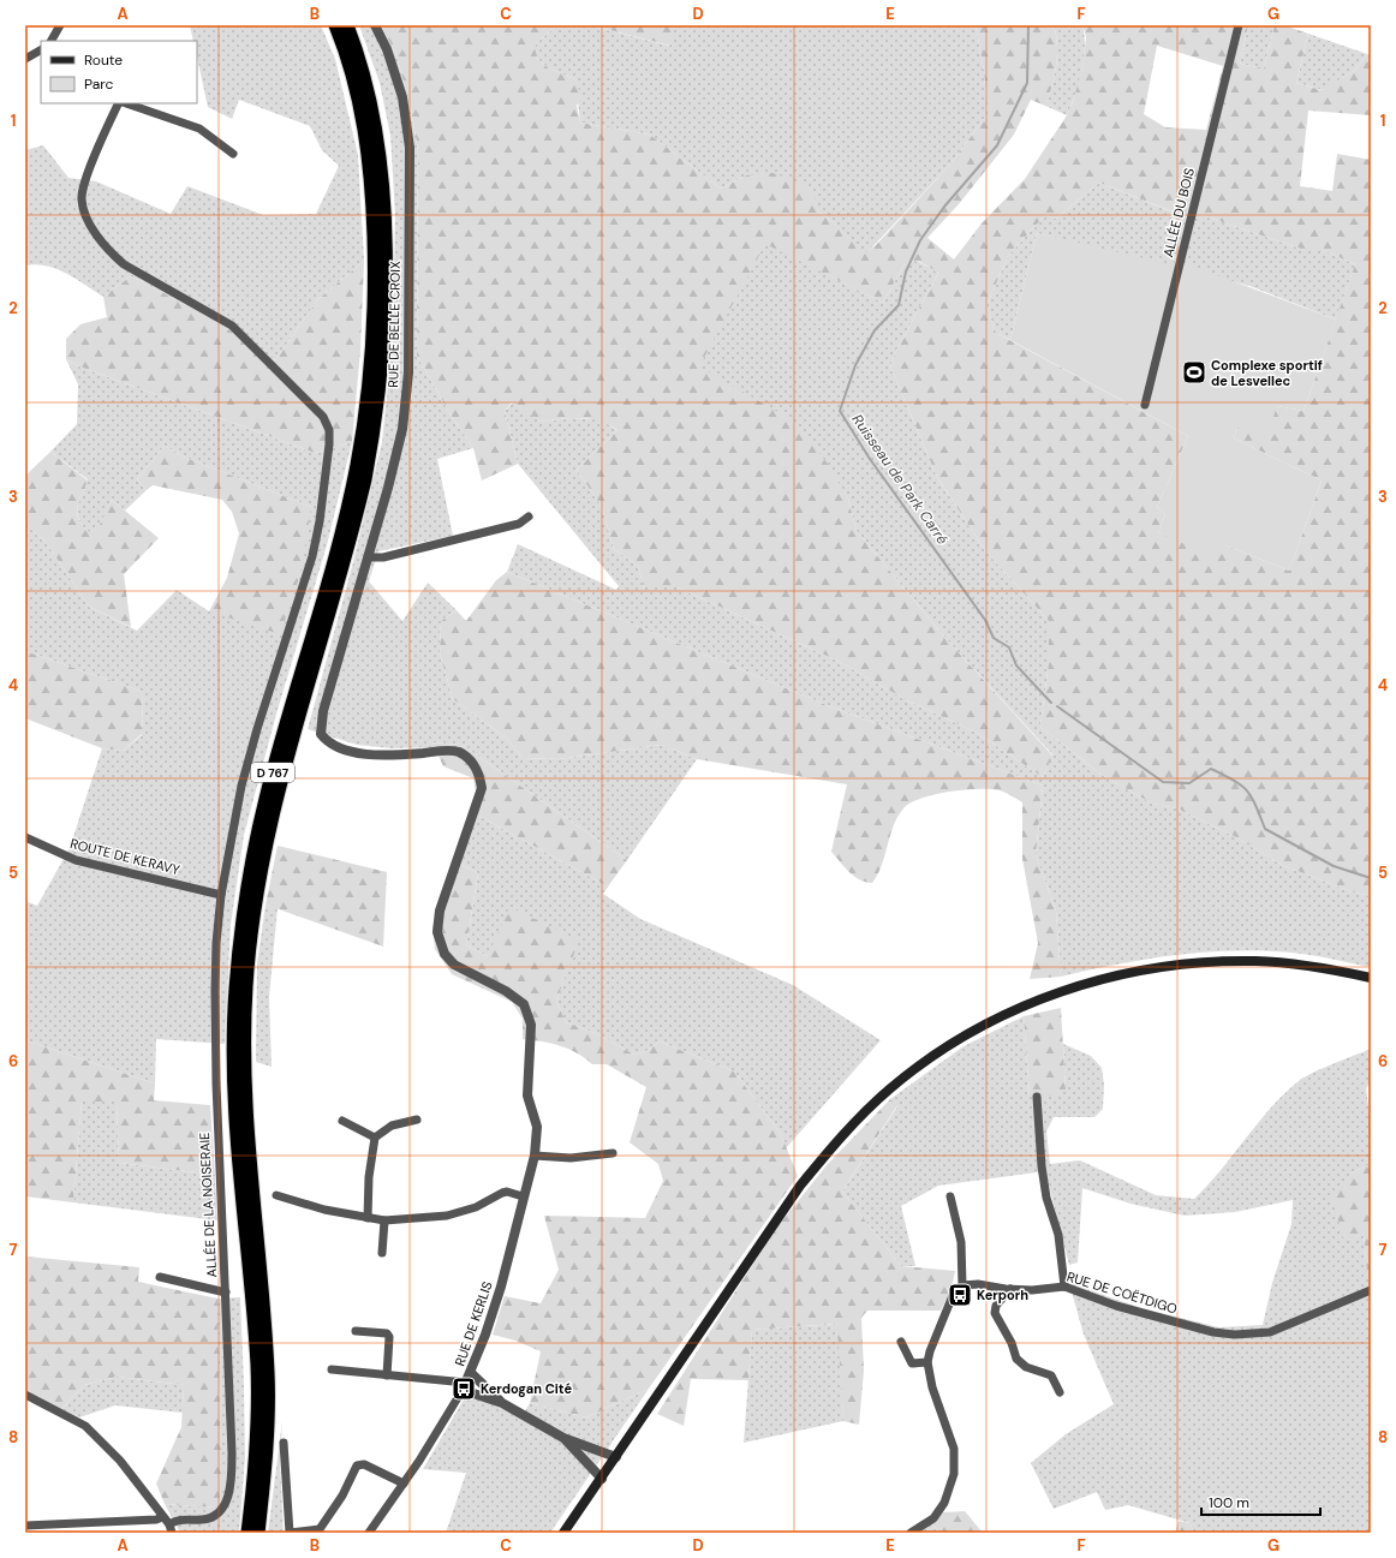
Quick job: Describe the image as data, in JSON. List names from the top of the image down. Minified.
{"streets":{"highway":["D 767"],"street":["ALLÉE DU BOIS","RUE DE BELLE CROIX","ROUTE DE KERAVY","ALLÉE DE LA NOISERAIE","RUE DE COËTDIGO","RUE DE KERLIS"]},"crossings":[["RUE DE BELLE CROIX","RUE DE KERLIS"],["ROUTE DE KERAVY","ALLÉE DE LA NOISERAIE"]],"water":["Ruisseau de Park Carré"],"places":{"sports":["Complexe sportif de Lesvellec"],"bus stop":["Kerporh","Kerdogan Cité"]},"legend":["Route","Parc"],"scale_bar":"100 m","grid":{"columns":["A","B","C","D","E","F","G"],"rows":["1","2","3","4","5","6","7","8"]}}
